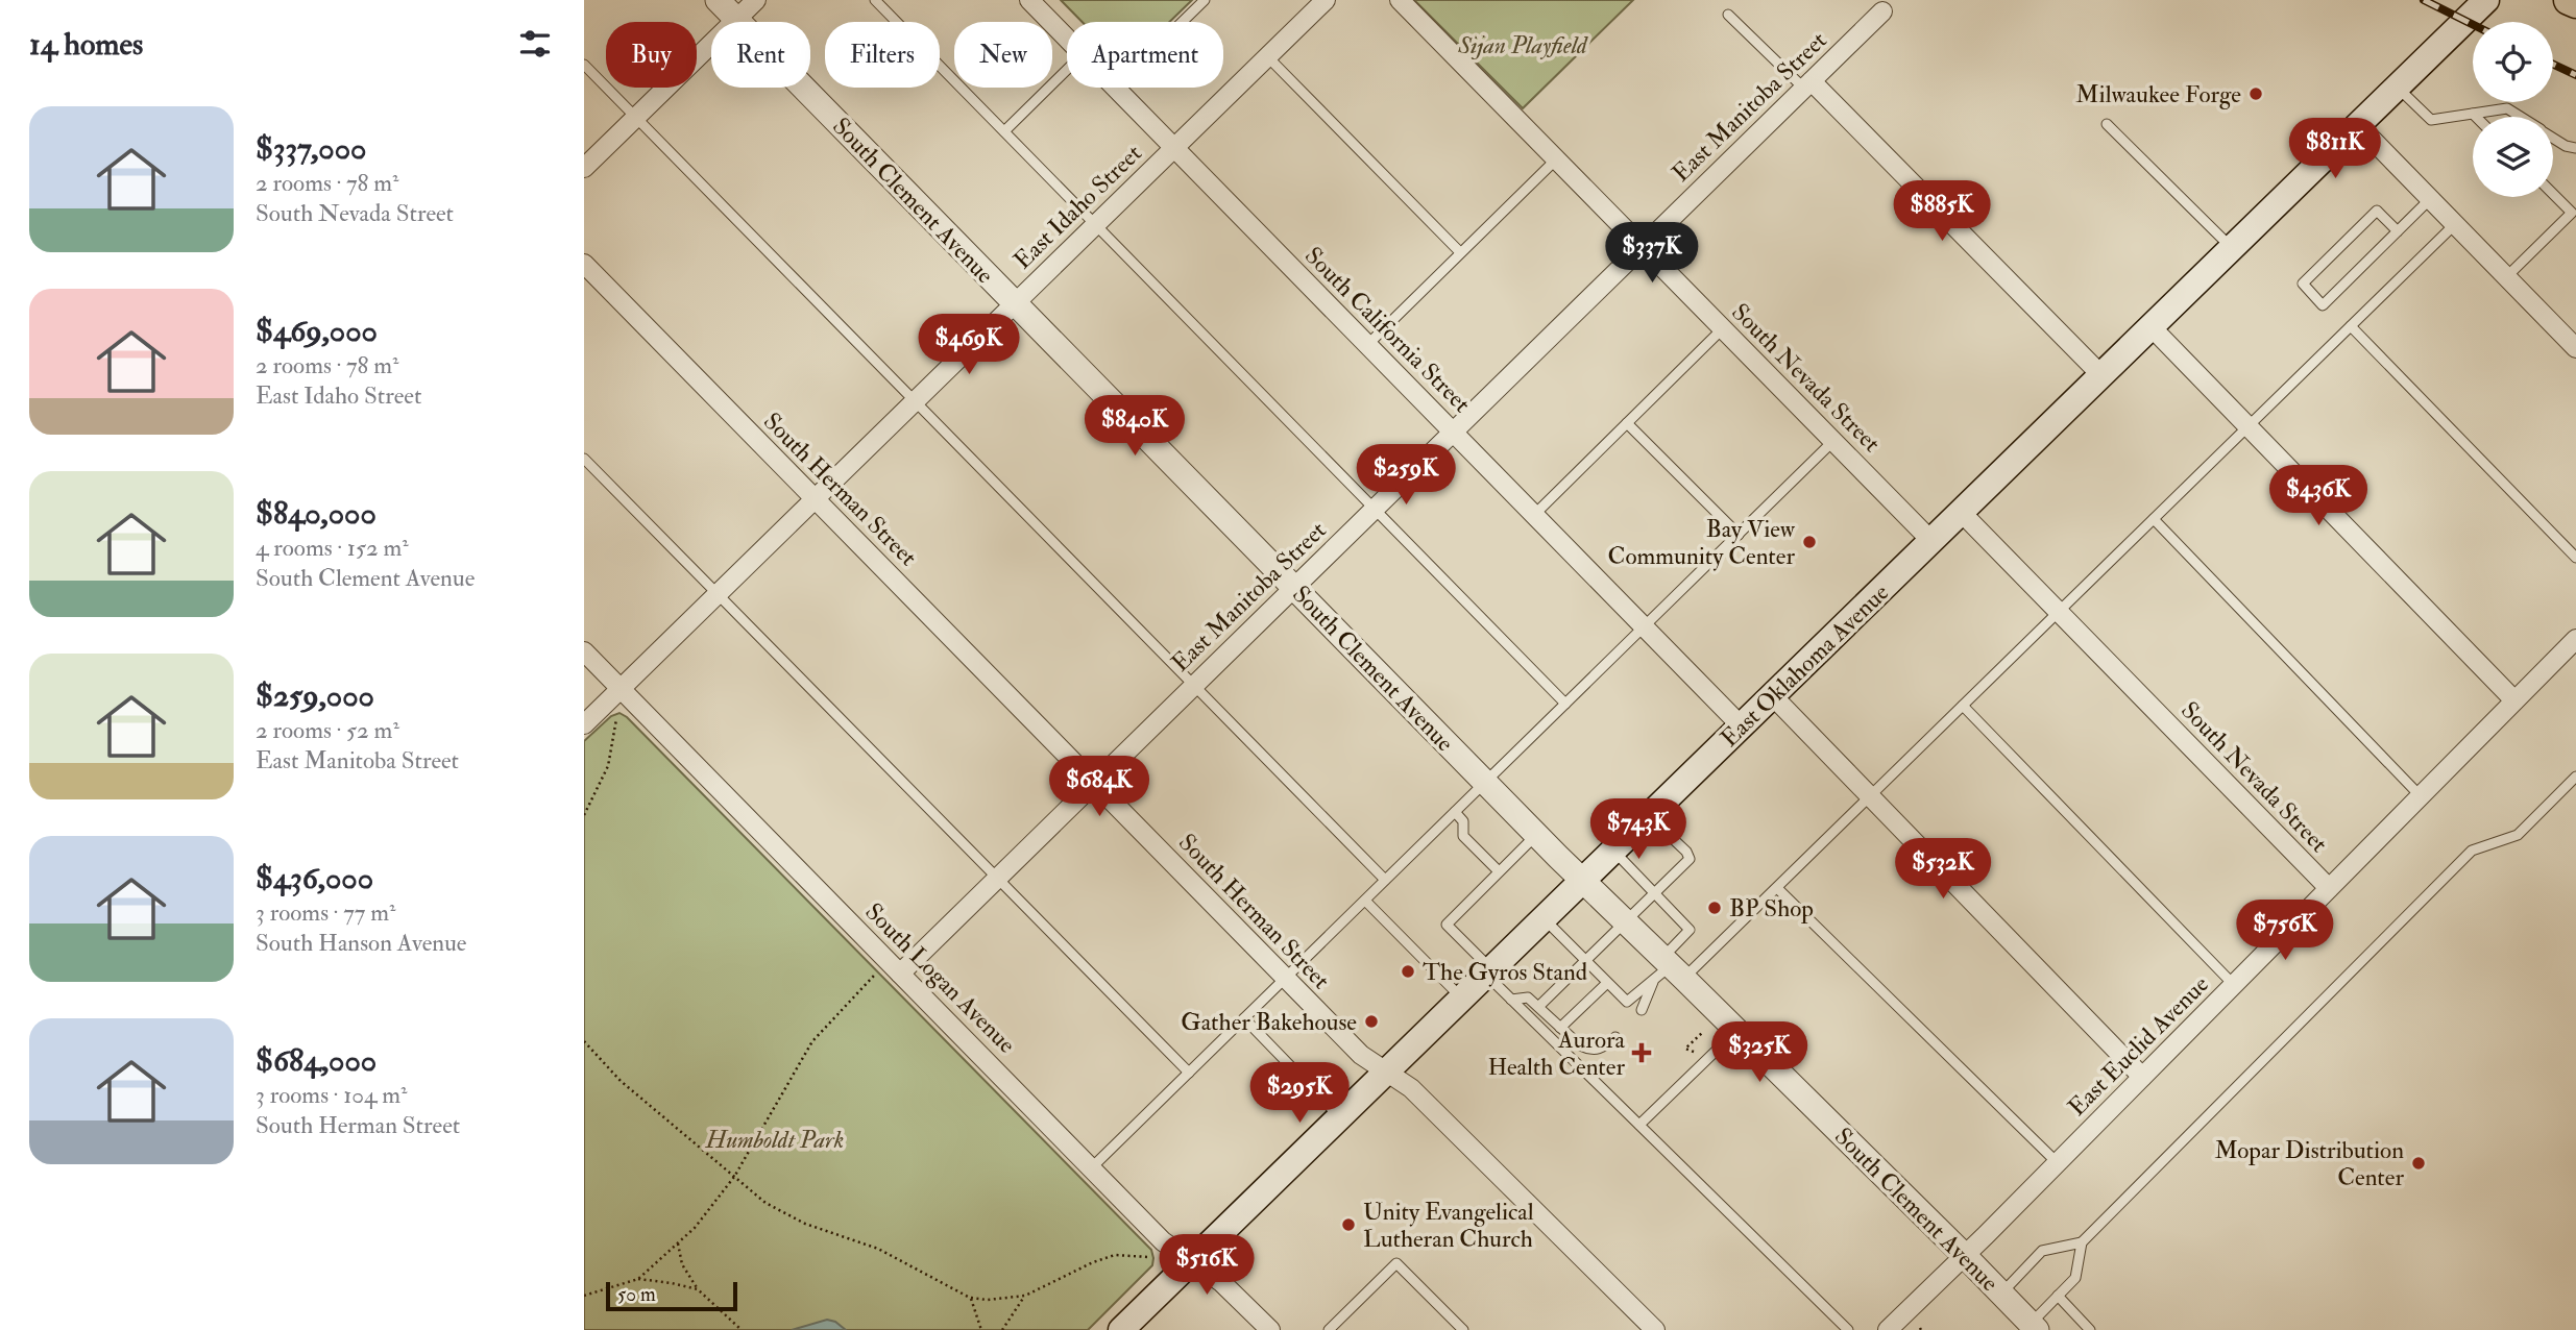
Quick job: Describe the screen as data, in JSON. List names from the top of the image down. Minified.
{"streets":{"main road":["East Oklahoma Avenue"],"street":["East Manitoba Street","South Clement Avenue","East Idaho Street","South California Street","South Nevada Street","South Herman Street","South Logan Avenue","East Euclid Avenue"]},"crossings":[["East Manitoba Street","South Clement Avenue"],["East Manitoba Street","South California Street"],["East Manitoba Street","South Nevada Street"],["East Manitoba Street","South Herman Street"],["East Manitoba Street","South Logan Avenue"],["South Clement Avenue","East Idaho Street"],["South Clement Avenue","East Oklahoma Avenue"],["South Clement Avenue","East Euclid Avenue"],["East Idaho Street","South California Street"],["East Idaho Street","South Herman Street"],["East Idaho Street","South Logan Avenue"],["South California Street","East Oklahoma Avenue"],["South Nevada Street","East Oklahoma Avenue"],["South Nevada Street","East Euclid Avenue"],["South Herman Street","East Oklahoma Avenue"],["East Oklahoma Avenue","South Logan Avenue"]],"parks":["Sijan Playfield","Humboldt Park"],"places":{"other":["Milwaukee Forge","Bay View Community Center","BP Shop","The Gyros Stand","Gather Bakehouse","Mopar Distribution Center","Unity Evangelical Lutheran Church"],"health":["Aurora Health Center"]},"scale_bar":"50 m","page":{"heading":"14 homes","chip":["Buy","Rent","Filters","New","Apartment"],"list":[{"name":"$337,000","note":"2 rooms · 78 m² · South Nevada Street"},{"name":"$469,000","note":"2 rooms · 78 m² · East Idaho Street"},{"name":"$840,000","note":"4 rooms · 152 m² · South Clement Avenue"},{"name":"$259,000","note":"2 rooms · 52 m² · East Manitoba Street"},{"name":"$436,000","note":"3 rooms · 77 m² · South Hanson Avenue"},{"name":"$684,000","note":"3 rooms · 104 m² · South Herman Street"}],"price":["$811K","$885K","$337K","$469K","$840K","$259K","$436K","$684K","$743K","$532K","$756K","$325K","$295K","$516K"],"scale":"50 m"}}
